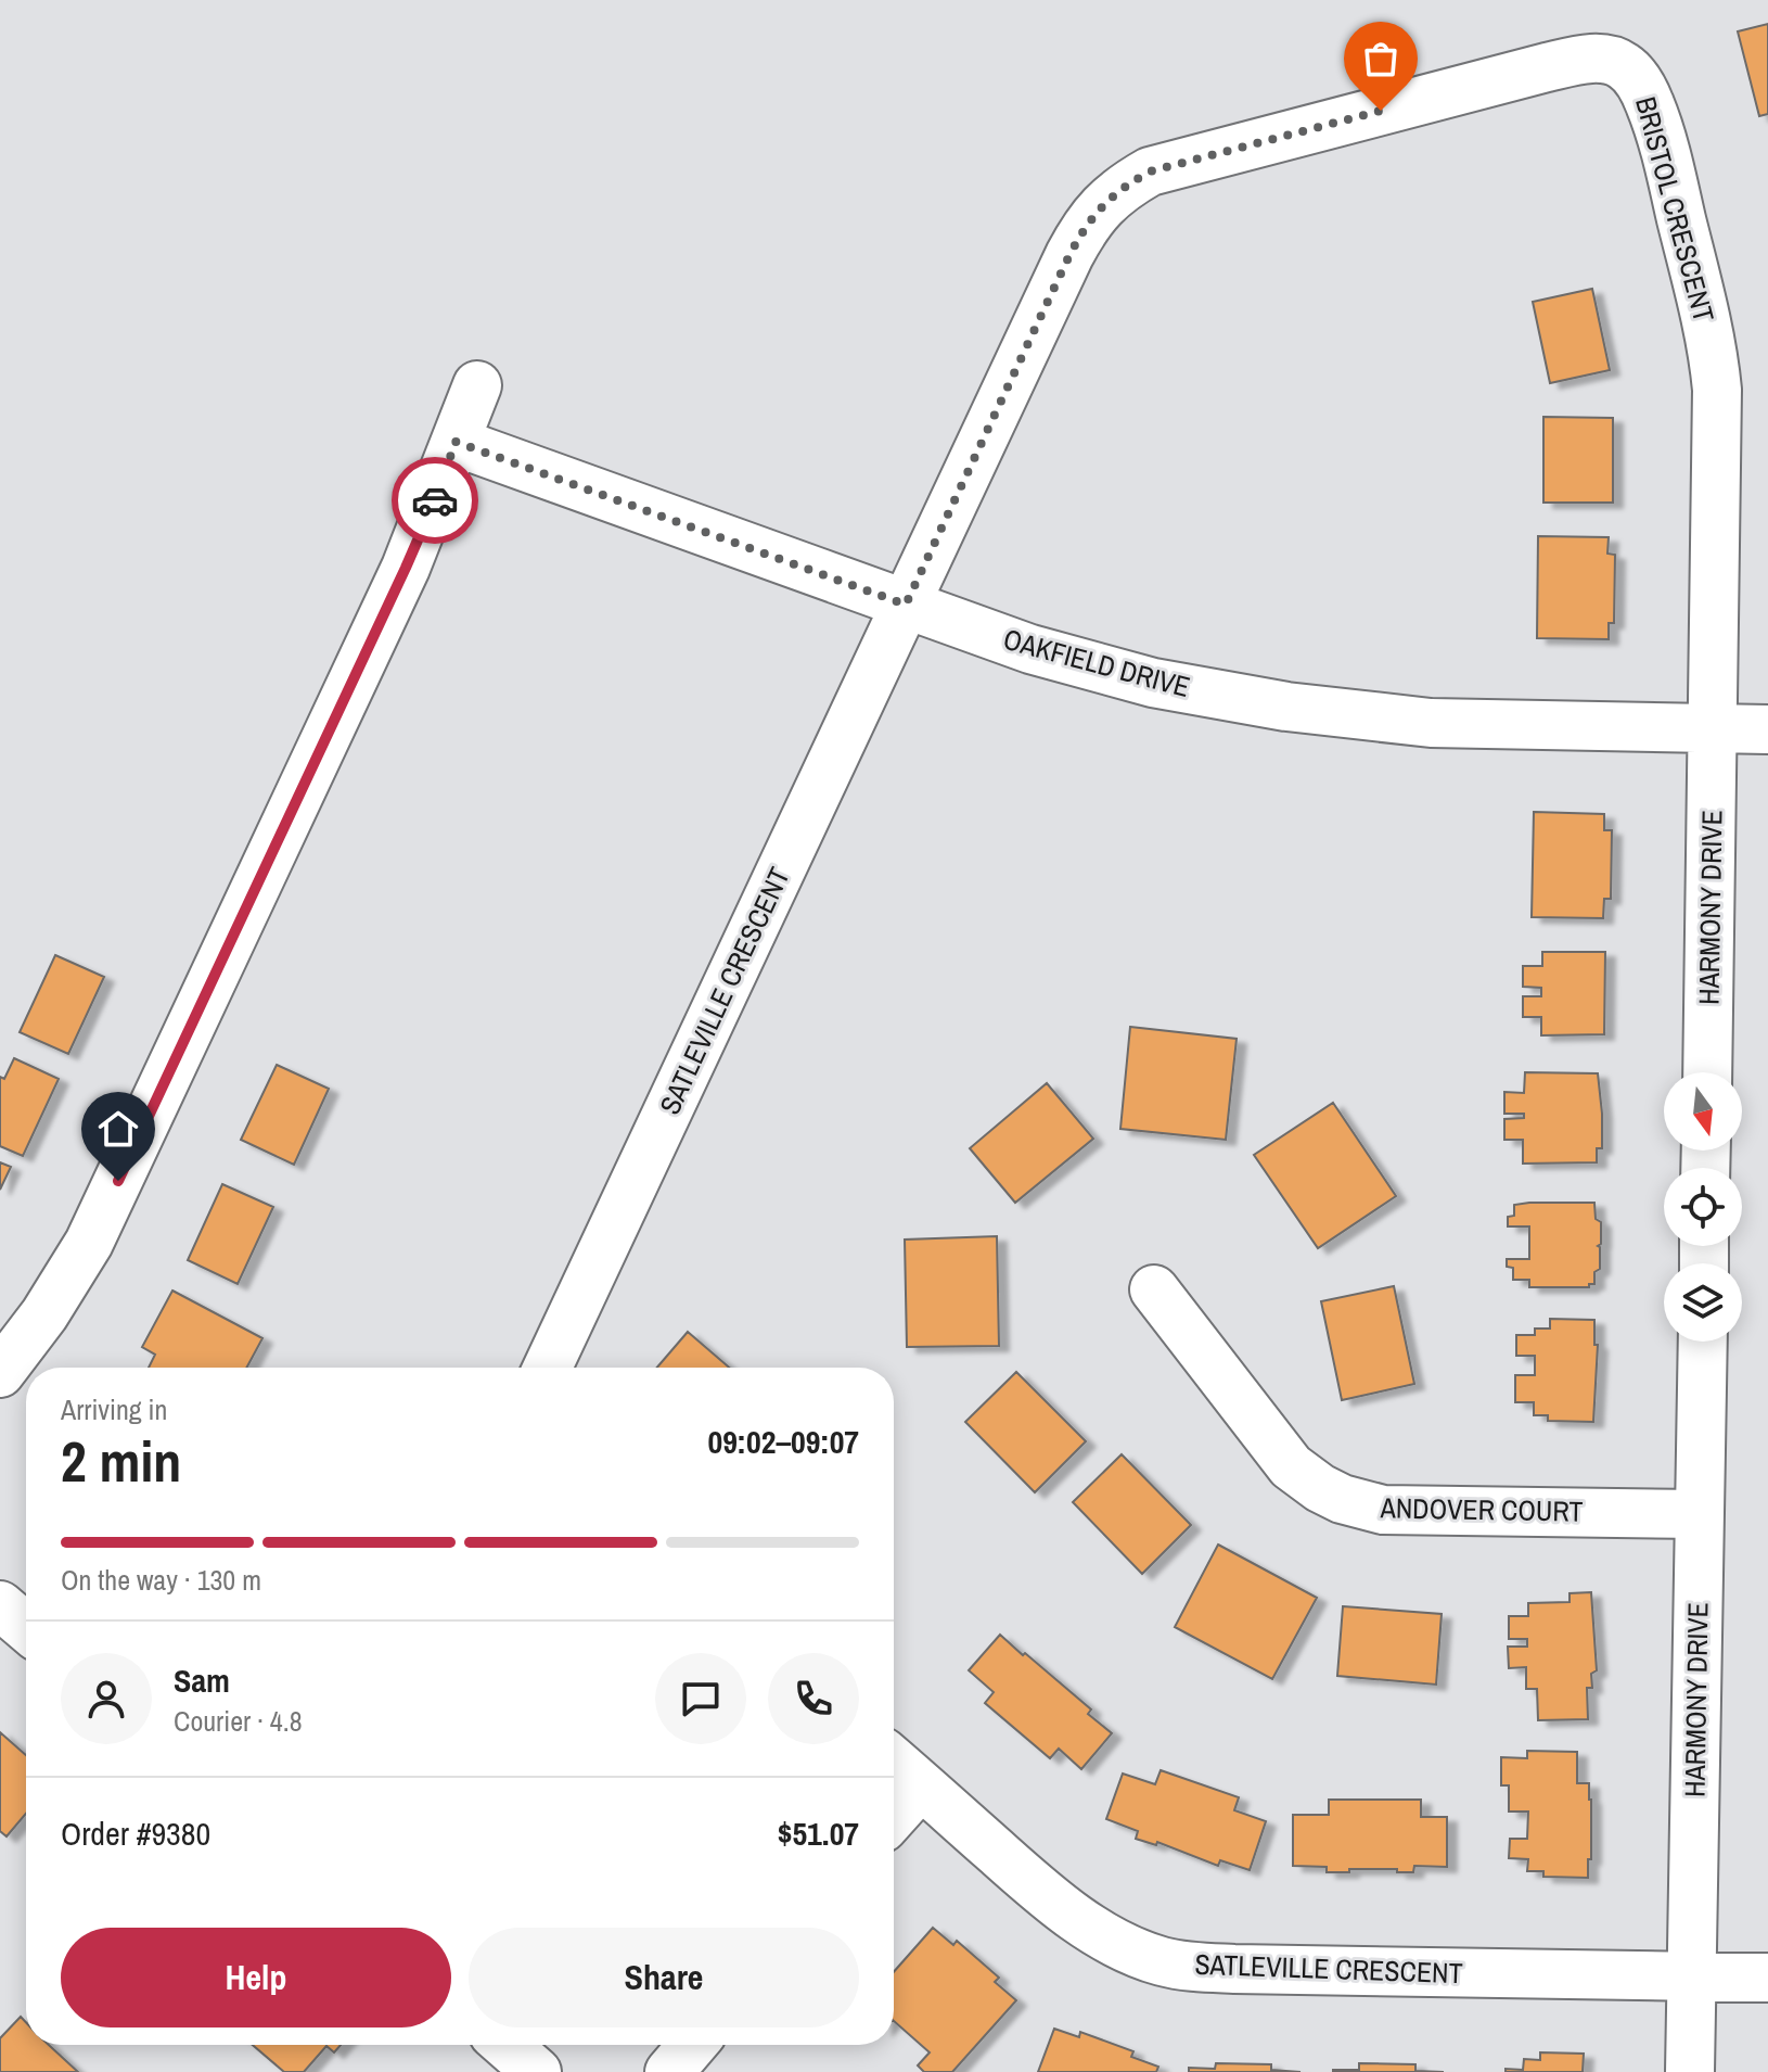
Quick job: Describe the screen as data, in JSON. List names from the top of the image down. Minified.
{"streets":{"street":["BRISTOL CRESCENT","OAKFIELD DRIVE","HARMONY DRIVE","SATLEVILLE CRESCENT","ANDOVER COURT"]},"crossings":[["BRISTOL CRESCENT","OAKFIELD DRIVE"],["BRISTOL CRESCENT","HARMONY DRIVE"],["BRISTOL CRESCENT","SATLEVILLE CRESCENT"],["OAKFIELD DRIVE","HARMONY DRIVE"],["OAKFIELD DRIVE","SATLEVILLE CRESCENT"],["HARMONY DRIVE","SATLEVILLE CRESCENT"],["HARMONY DRIVE","ANDOVER COURT"]],"north":"bottom","page":{"heading":["2 min","Arriving in","09:02–09:07"],"panel":["Sam","Courier · 4.8","Order #9380","$51.07"],"bar":"On the way · 130 m","buttons":["Help","Share"]}}
